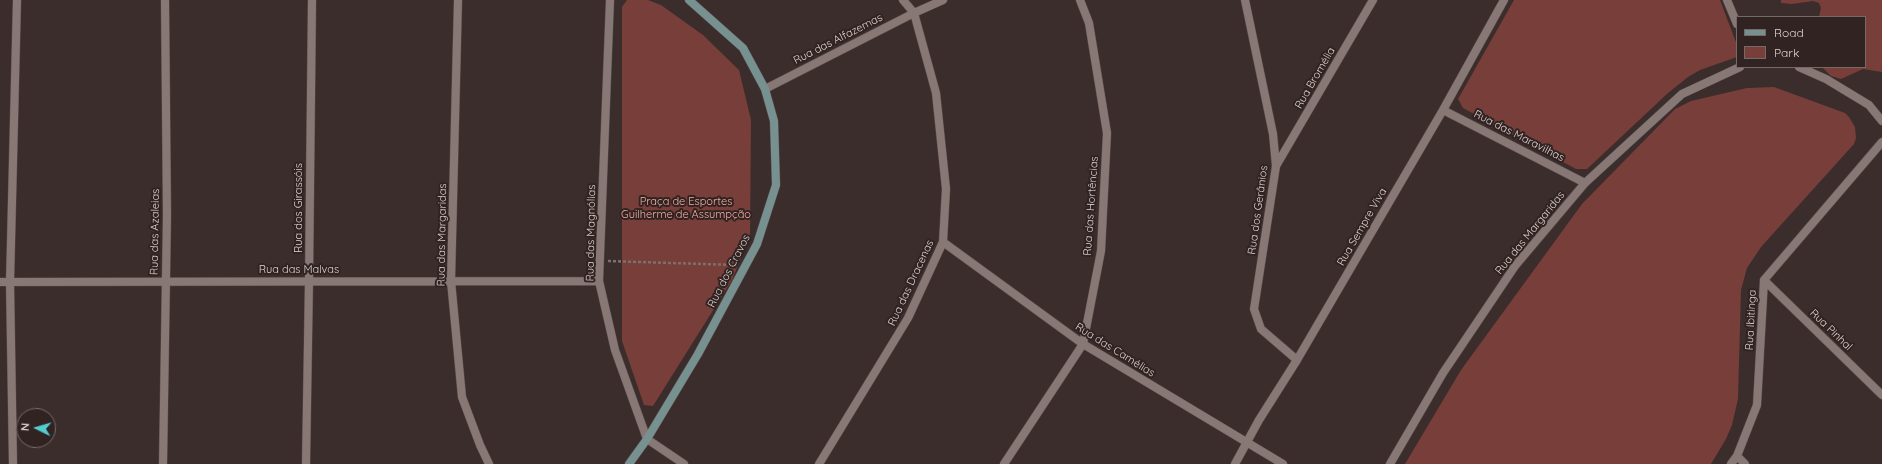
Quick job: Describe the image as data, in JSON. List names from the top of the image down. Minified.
{"streets":{"street":["Rua das Alfazemas","Rua Bromélia","Rua das Maravilhas","Rua das Hortências","Rua dos Girassóis","Rua dos Gerânios","Rua Sempre Viva","Rua das Azaleias","Rua das Magnólias","Rua das Margaridas","Rua das Malvas","Rua dos Cravos","Rua das Dracenas","Rua Ibitinga","Rua Pinhal","Rua das Camélias"]},"crossings":[["Rua das Alfazemas","Rua dos Cravos"],["Rua das Alfazemas","Rua das Dracenas"],["Rua Bromélia","Rua dos Gerânios"],["Rua das Maravilhas","Rua Sempre Viva"],["Rua das Maravilhas","Rua das Margaridas"],["Rua das Hortências","Rua das Camélias"],["Rua dos Girassóis","Rua das Malvas"],["Rua dos Gerânios","Rua Sempre Viva"],["Rua Sempre Viva","Rua das Camélias"],["Rua das Azaleias","Rua das Malvas"],["Rua das Magnólias","Rua das Malvas"],["Rua das Magnólias","Rua dos Cravos"],["Rua das Margaridas","Rua das Malvas"],["Rua das Dracenas","Rua das Camélias"],["Rua Ibitinga","Rua Pinhal"]],"parks":["Praça de Esportes Guilherme de Assumpção"],"legend":["Road","Park"],"north":"left"}
